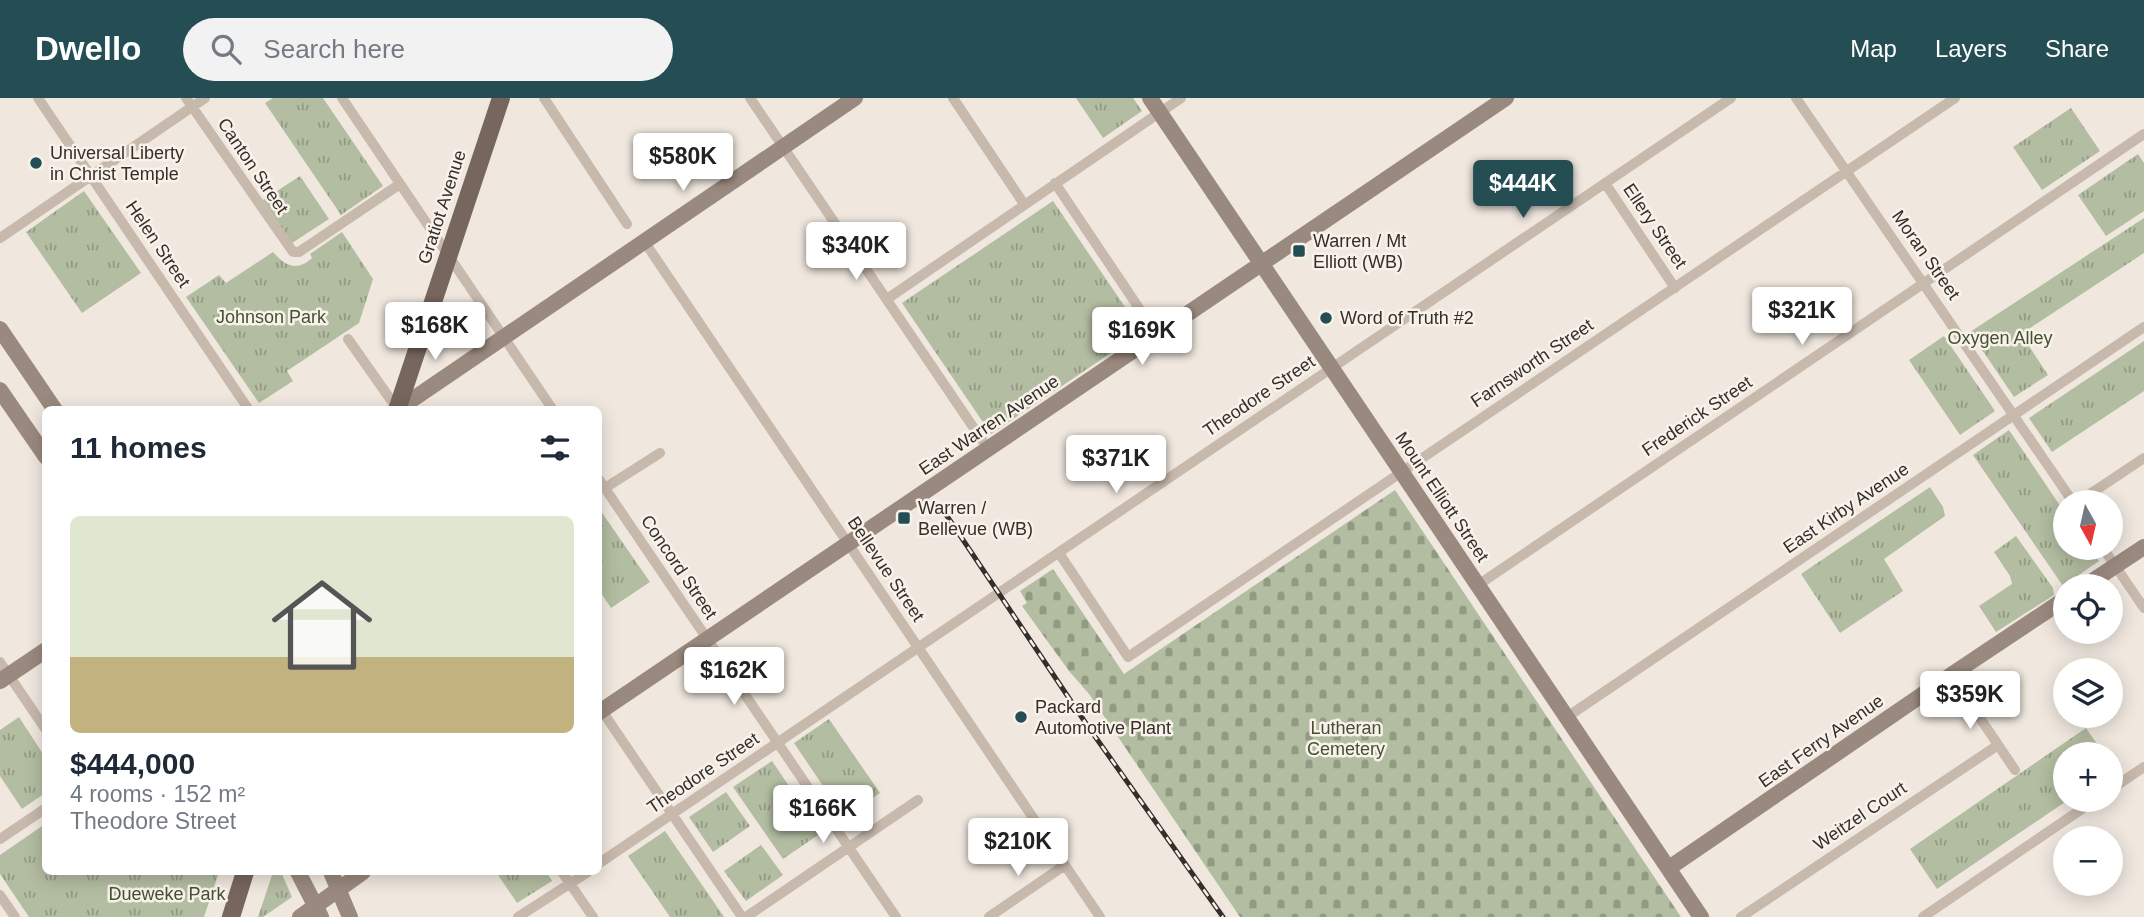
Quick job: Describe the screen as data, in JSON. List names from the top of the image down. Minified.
{"streets":{"main road":["Gratiot Avenue","East Warren Avenue","Mount Elliott Street","East Ferry Avenue"],"street":["Canton Street","Ellery Street","Helen Street","Moran Street","Farnsworth Street","Theodore Street","Frederick Street","East Kirby Avenue","Concord Street","Bellevue Street","Weitzel Court"]},"crossings":[["Ellery Street","Farnsworth Street"],["Ellery Street","Theodore Street"],["Moran Street","Farnsworth Street"],["Moran Street","Frederick Street"],["Moran Street","East Kirby Avenue"],["Farnsworth Street","Theodore Street"],["Farnsworth Street","Mount Elliott Street"],["Theodore Street","Mount Elliott Street"],["Theodore Street","Concord Street"],["Theodore Street","Bellevue Street"],["Frederick Street","Mount Elliott Street"],["East Warren Avenue","Mount Elliott Street"],["East Warren Avenue","Concord Street"],["East Warren Avenue","Bellevue Street"],["Mount Elliott Street","East Kirby Avenue"],["Mount Elliott Street","East Ferry Avenue"]],"parks":["Johnson Park","Oxygen Alley","Lutheran Cemetery","Dueweke Park"],"places":{"other":["Universal Liberty in Christ Temple","Word of Truth #2","Packard Automotive Plant"],"transit":["Warren / Mt Elliott (WB)","Warren / Bellevue (WB)"]},"north":"bottom","page":{"header":"Dwello","search":"Search here","nav":["Map","Layers","Share"],"price":["$580K","$444K","$340K","$321K","$168K","$169K","$371K","$162K","$359K","$166K","$210K"],"heading":"11 homes","map_buttons":["+","−"],"list":[{"name":"$444,000","note":"4 rooms · 152 m² · Theodore Street"}]}}
